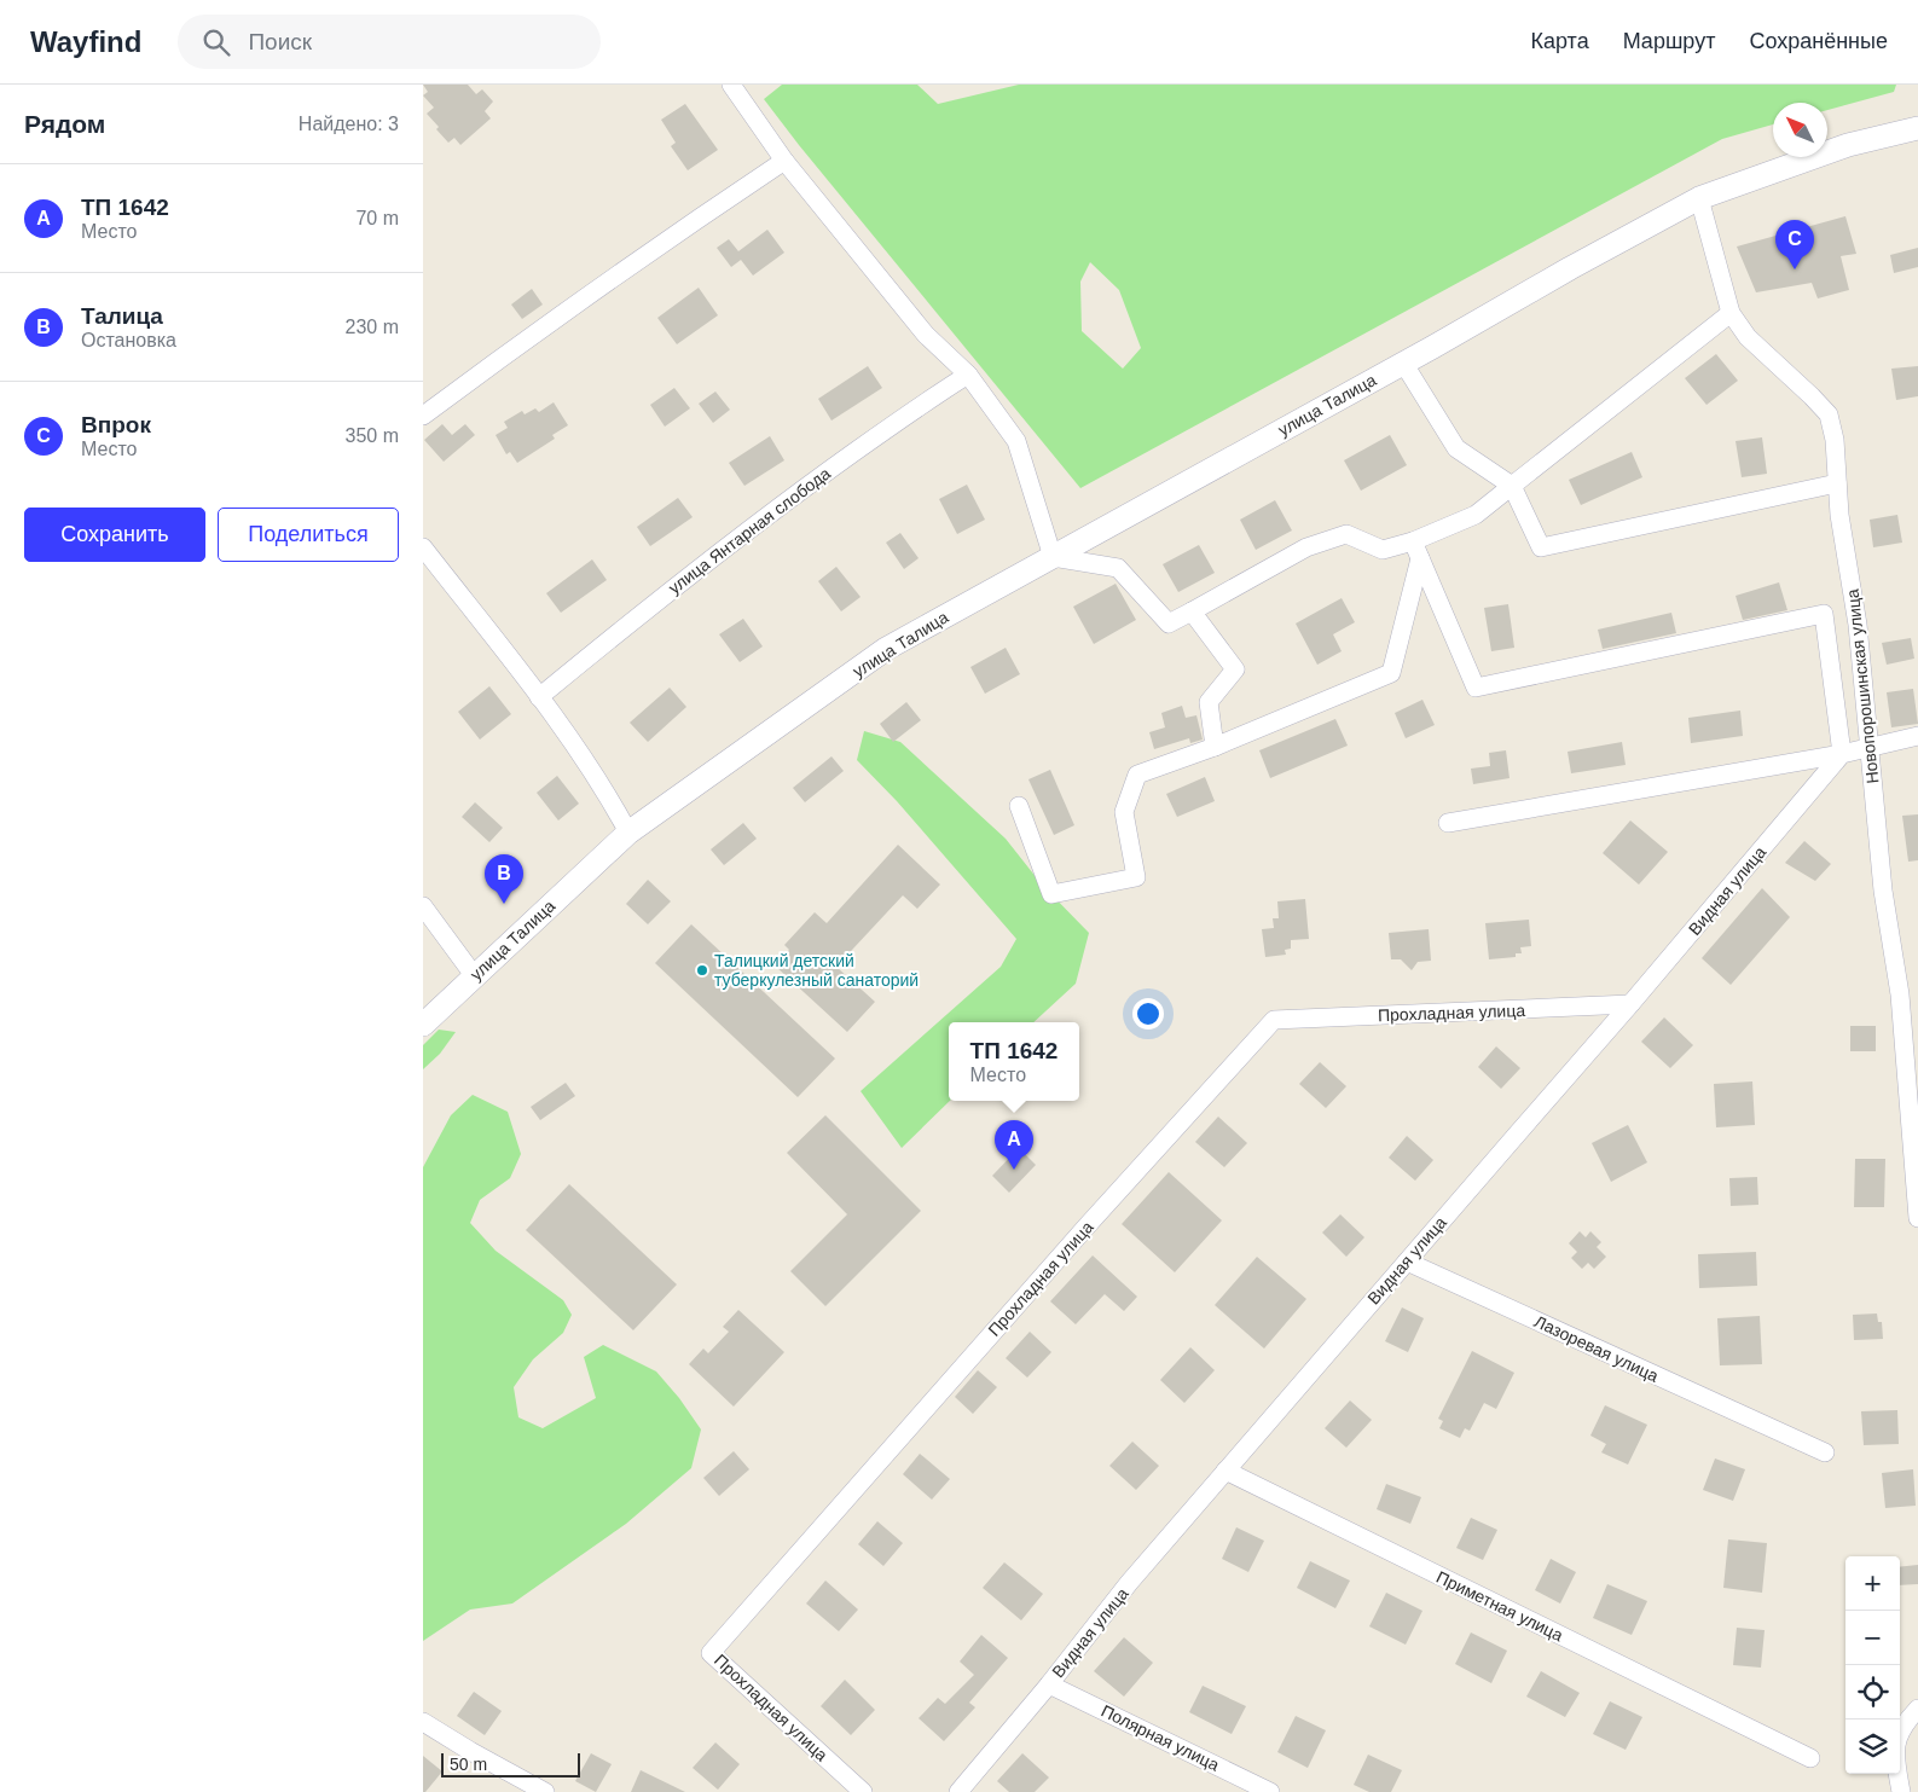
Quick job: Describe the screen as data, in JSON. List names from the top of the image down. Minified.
{"streets":{"street":["улица Талица","улица Янтарная слобода","Новопорошинская улица","Видная улица","Прохладная улица","Лазоревая улица","Приметная улица","Полярная улица"]},"crossings":[["улица Талица","Новопорошинская улица"],["Видная улица","Прохладная улица"],["Видная улица","Лазоревая улица"],["Видная улица","Приметная улица"],["Видная улица","Полярная улица"]],"places":["Талицкий детский туберкулезный санаторий"],"scale_bar":"50 m","north":"top left","page":{"header":"Wayfind","search":"Поиск","nav":["Карта","Маршрут","Сохранённые"],"heading":["Рядом","Найдено: 3"],"list":[{"mark":"A","name":"ТП 1642","note":"Место","value":"70 m"},{"mark":"B","name":"Талица","note":"Остановка","value":"230 m"},{"mark":"C","name":"Впрок","note":"Место","value":"350 m"}],"pins":["C","B","A"],"buttons":["Сохранить","Поделиться"],"popup":["ТП 1642","Место"],"map_buttons":["+","−"],"scale":"50 m"}}
